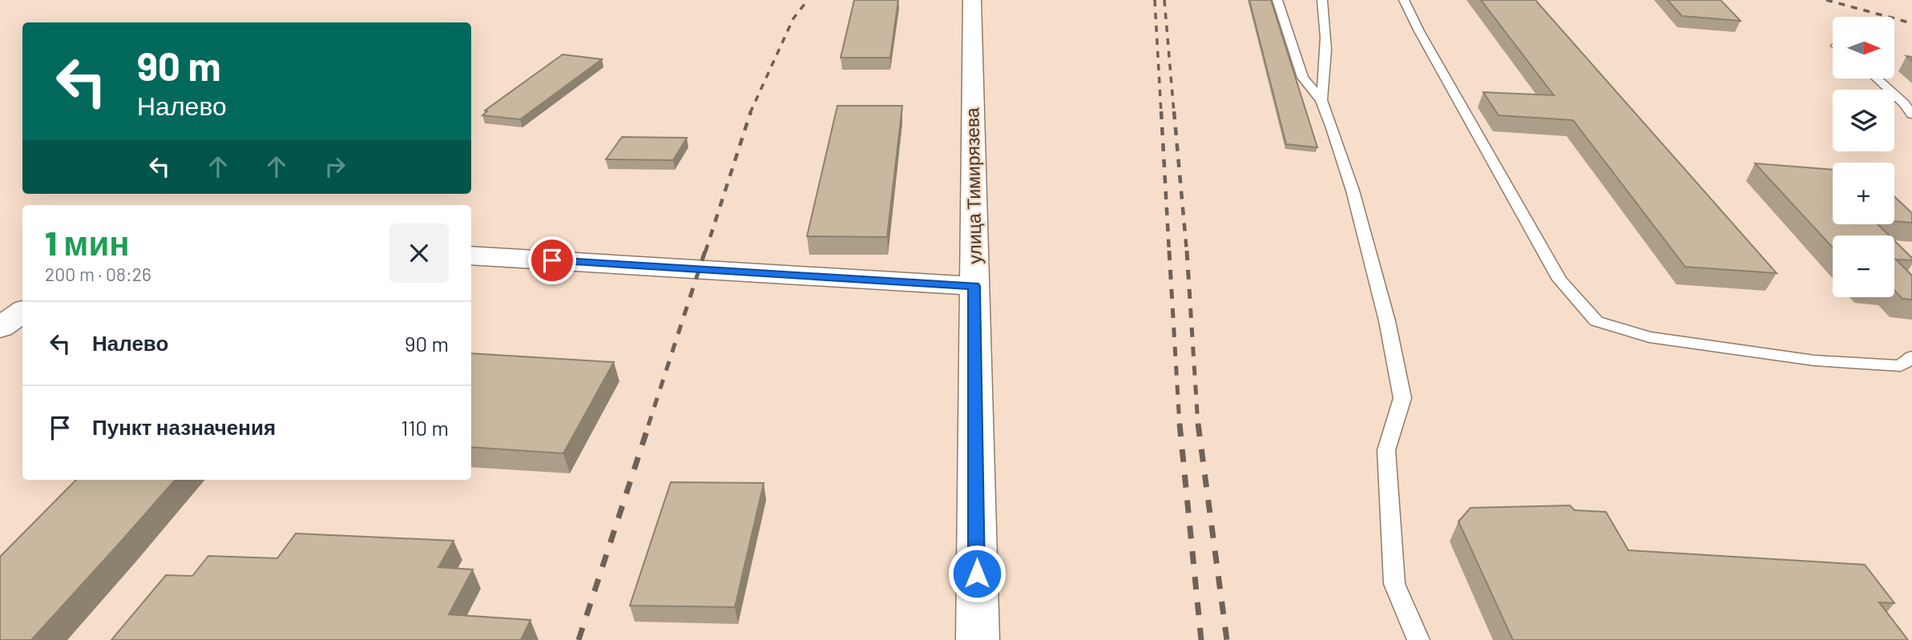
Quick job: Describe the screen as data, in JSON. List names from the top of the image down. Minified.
{"streets":{"main road":["улица Тимирязева"]},"north":"right","page":{"map_buttons":["+","−"],"turn":["90 m","Налево"],"heading":["1 мин","200 m · 08:26"],"list":[{"name":"Налево","value":"90 m"},{"name":"Пункт назначения","value":"110 m"}]}}
